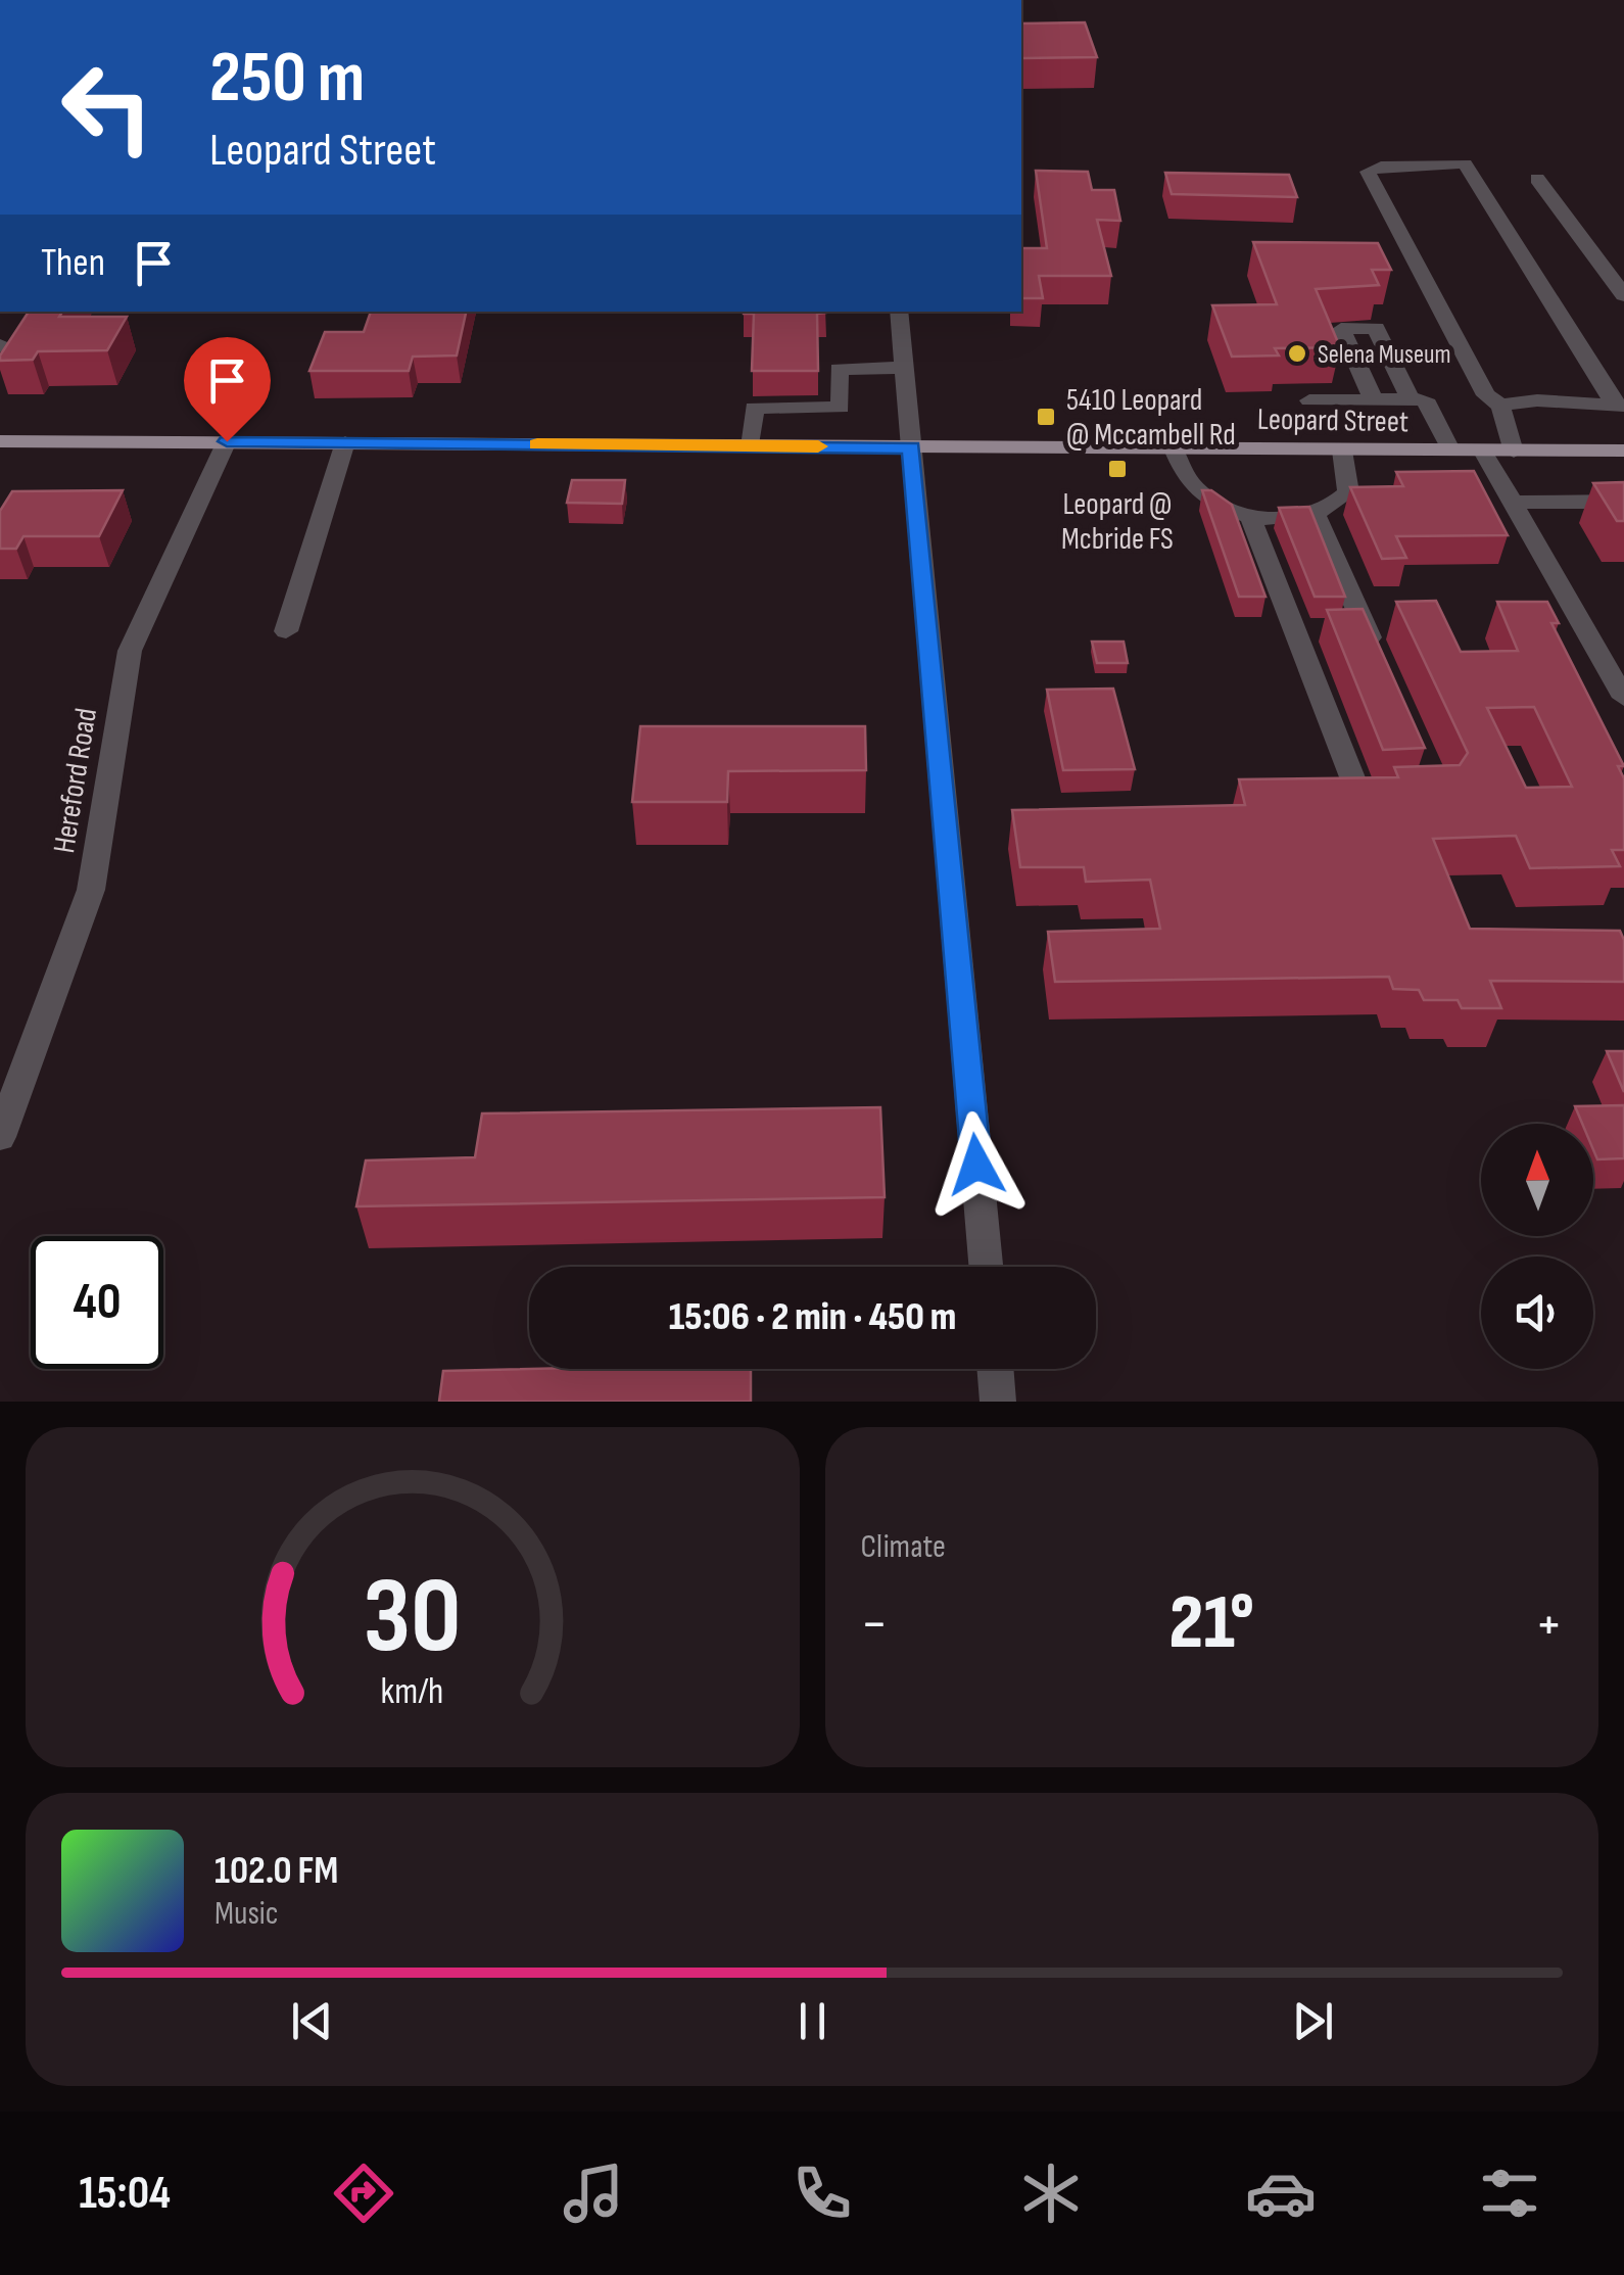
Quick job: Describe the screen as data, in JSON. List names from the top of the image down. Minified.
{"streets":{"main road":["Leopard Street"],"street":["Hereford Road"]},"crossings":[["Leopard Street","Hereford Road"]],"places":{"other":["Selena Museum"],"transit":["5410 Leopard @ Mccambell Rd","Leopard @ Mcbride FS"]},"north":"top","page":{"turn":["250 m","Leopard Street"],"then":"Then","limit":"40","trip":"15:06 · 2 min · 450 m","tile":"Climate","heat":["−","21°","+"],"song":["102.0 FM","Music"],"tabs":"15:04","gauge":["30","km/h"]}}
